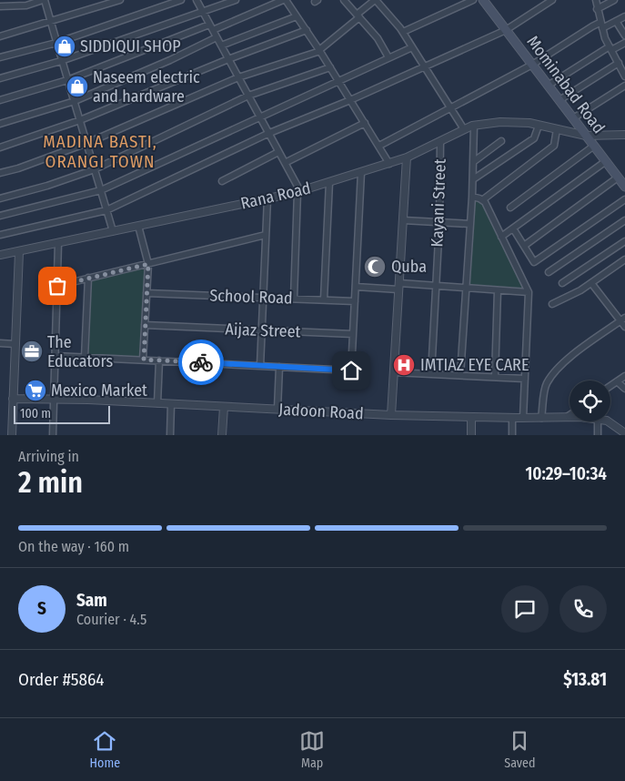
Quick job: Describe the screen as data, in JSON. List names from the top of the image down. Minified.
{"streets":{"main road":["Mominabad Road"],"street":["Rana Road","Kayani Street","School Road","Aijaz Street","Jadoon Road"]},"crossings":[["Mominabad Road","Rana Road"],["Rana Road","Kayani Street"]],"districts":["MADINA BASTI, ORANGI TOWN"],"places":{"shop":["SIDDIQUI SHOP","Naseem electric and hardware"],"mosque":["Quba"],"office":["The Educators"],"hospital":["IMTIAZ EYE CARE"],"supermarket":["Mexico Market"]},"scale_bar":"100 m","page":{"scale":"100 m","heading":["2 min","Arriving in","10:29–10:34"],"panel":["Sam","Courier · 4.5","Order #5864","$13.81"],"bar":"On the way · 160 m","round":"S","tabs":["Home","Map","Saved"]}}
